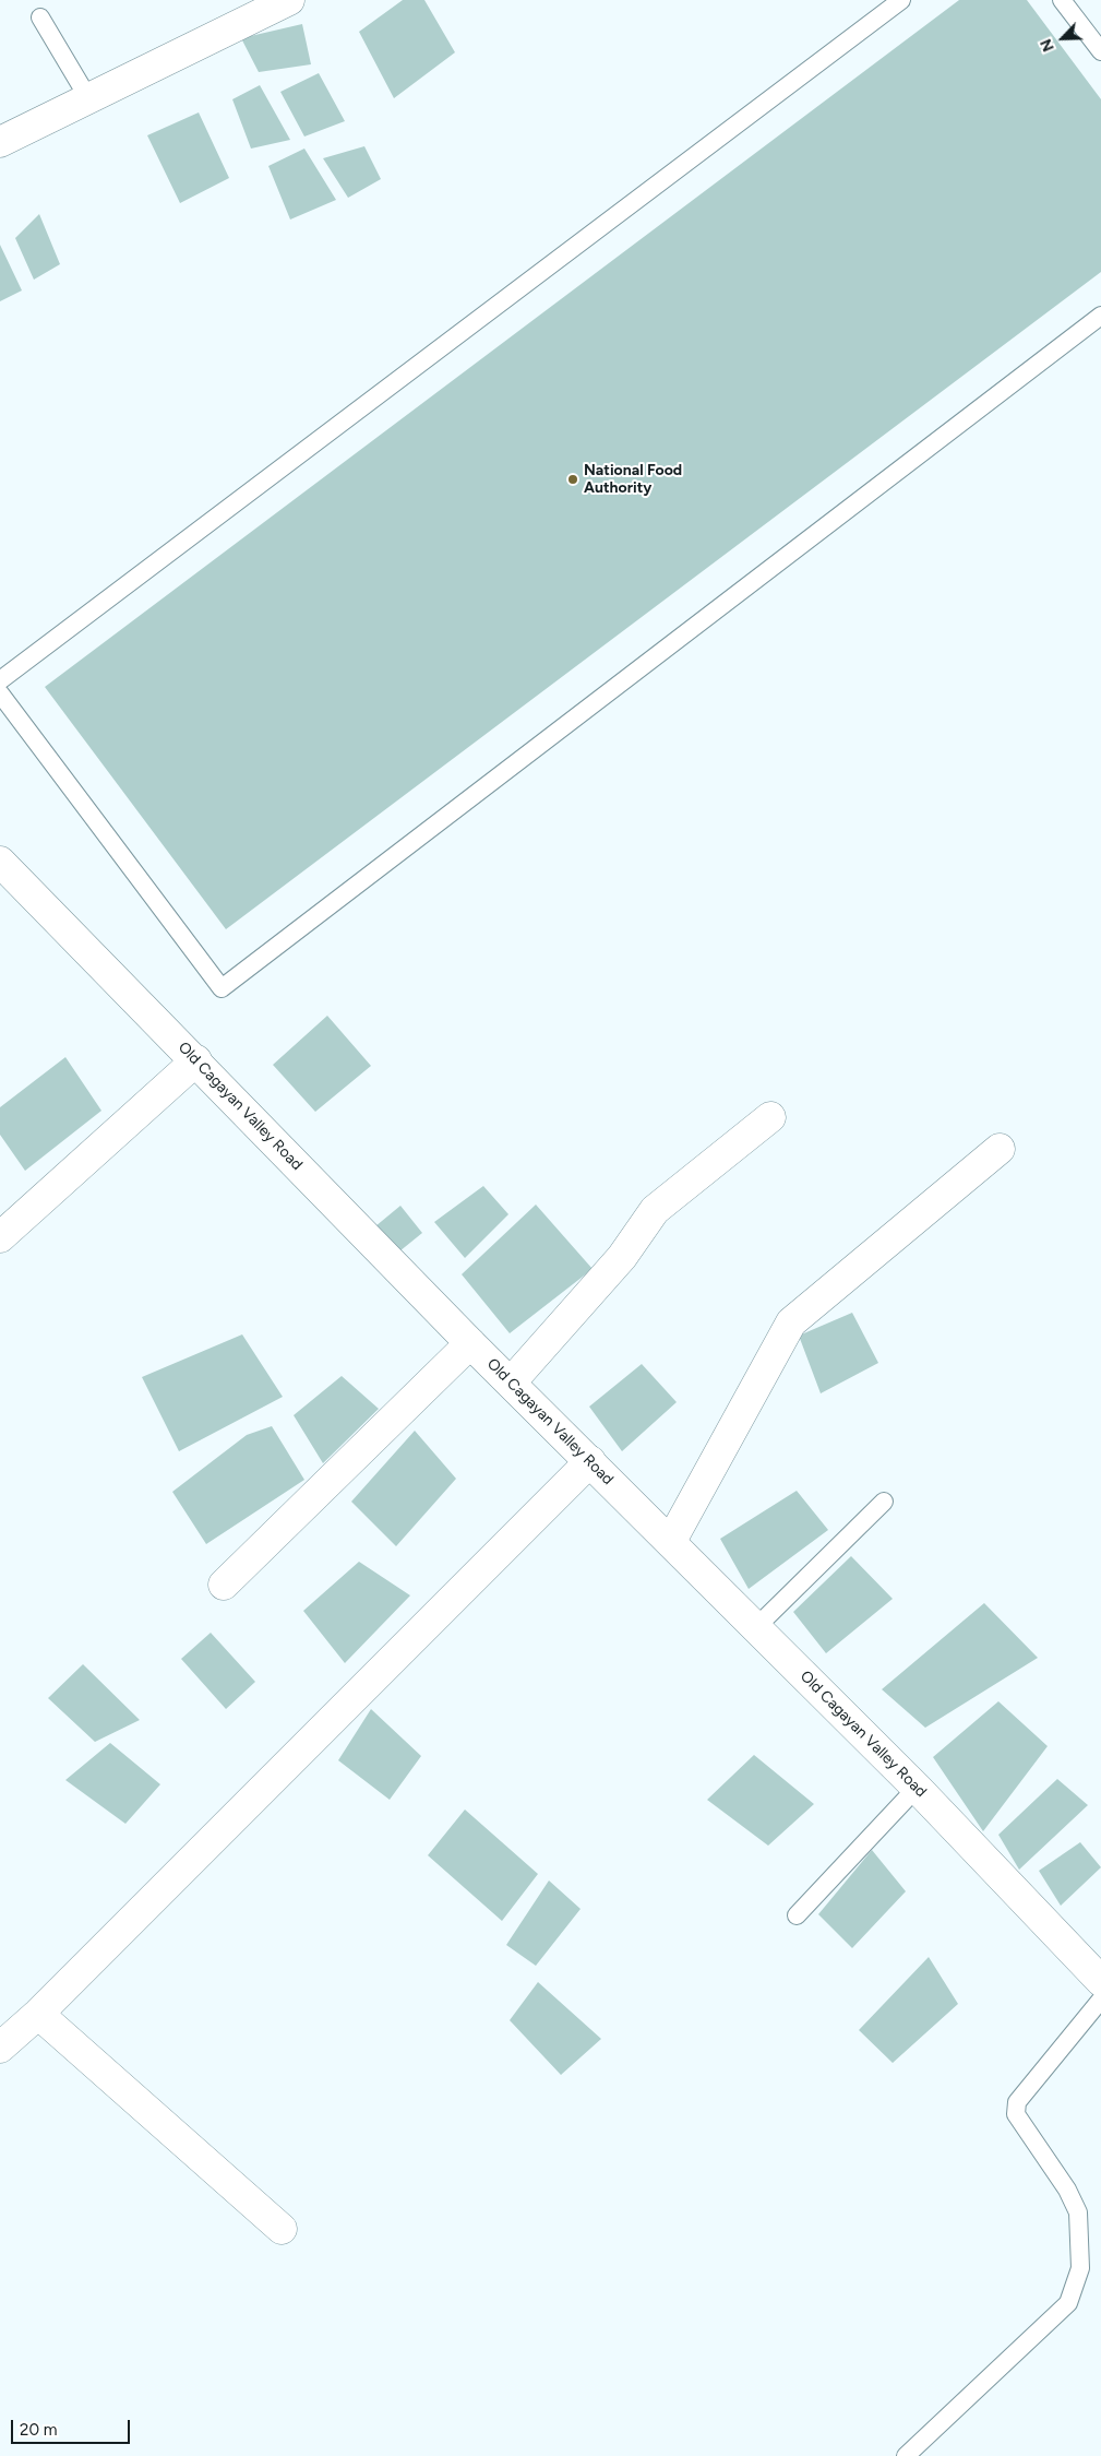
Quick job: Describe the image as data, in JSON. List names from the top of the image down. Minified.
{"streets":{"street":["Old Cagayan Valley Road"]},"places":["National Food Authority"],"scale_bar":"20 m","north":"bottom left"}
